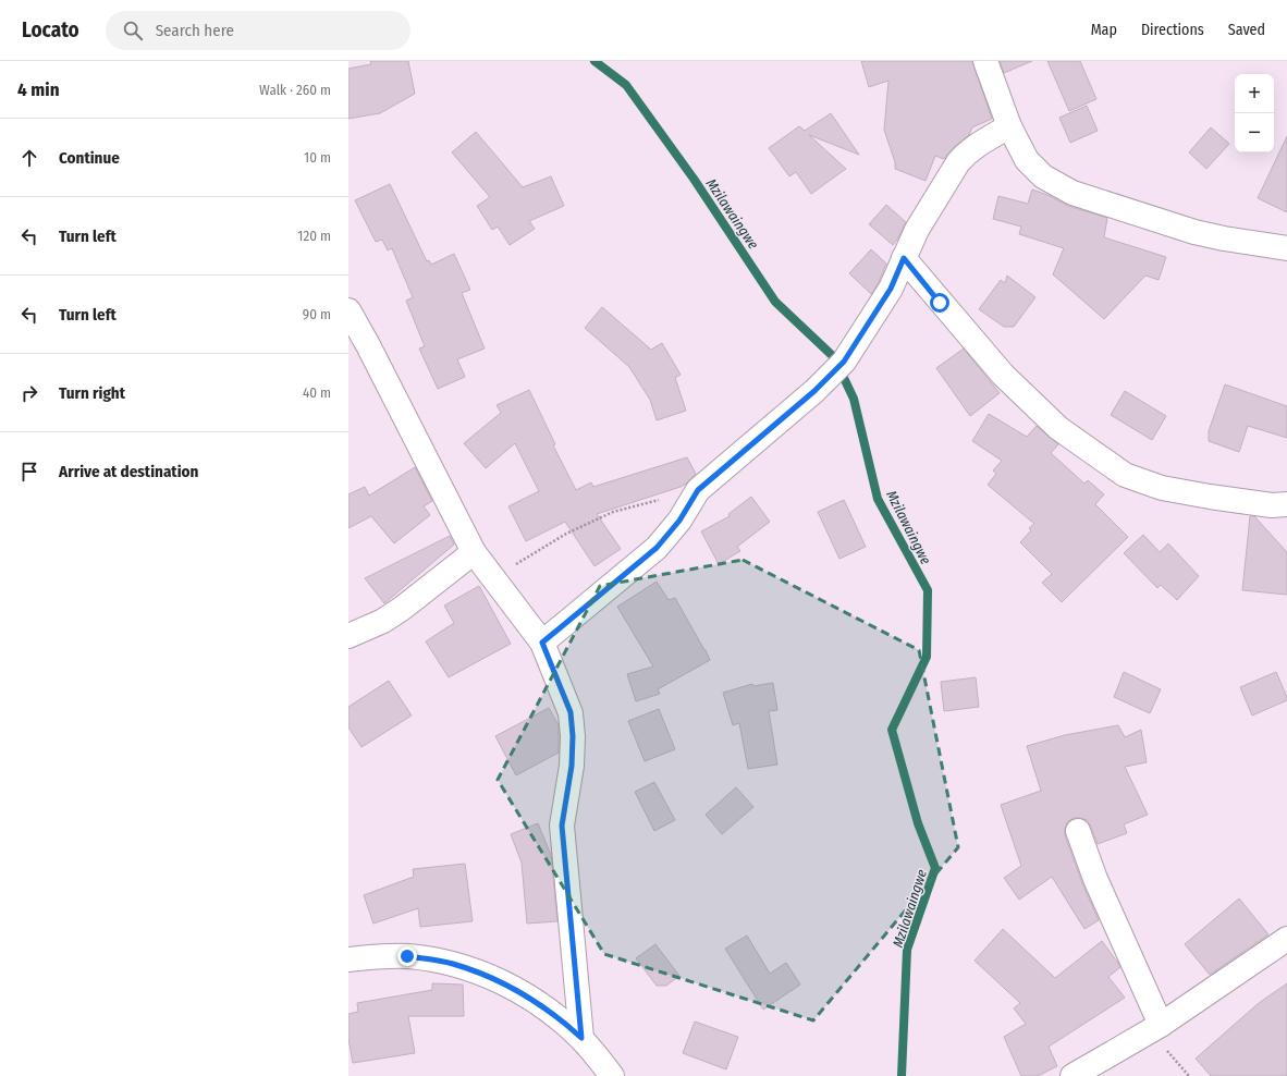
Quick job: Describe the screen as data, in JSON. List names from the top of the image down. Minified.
{"water":["Mzilawaingwe"],"page":{"header":"Locato","search":"Search here","nav":["Map","Directions","Saved"],"heading":["4 min","Walk · 260 m"],"map_buttons":["+","−"],"list":[["Continue","10 m"],["Turn left","120 m"],["Turn left","90 m"],["Turn right","40 m"],"Arrive at destination"]}}
